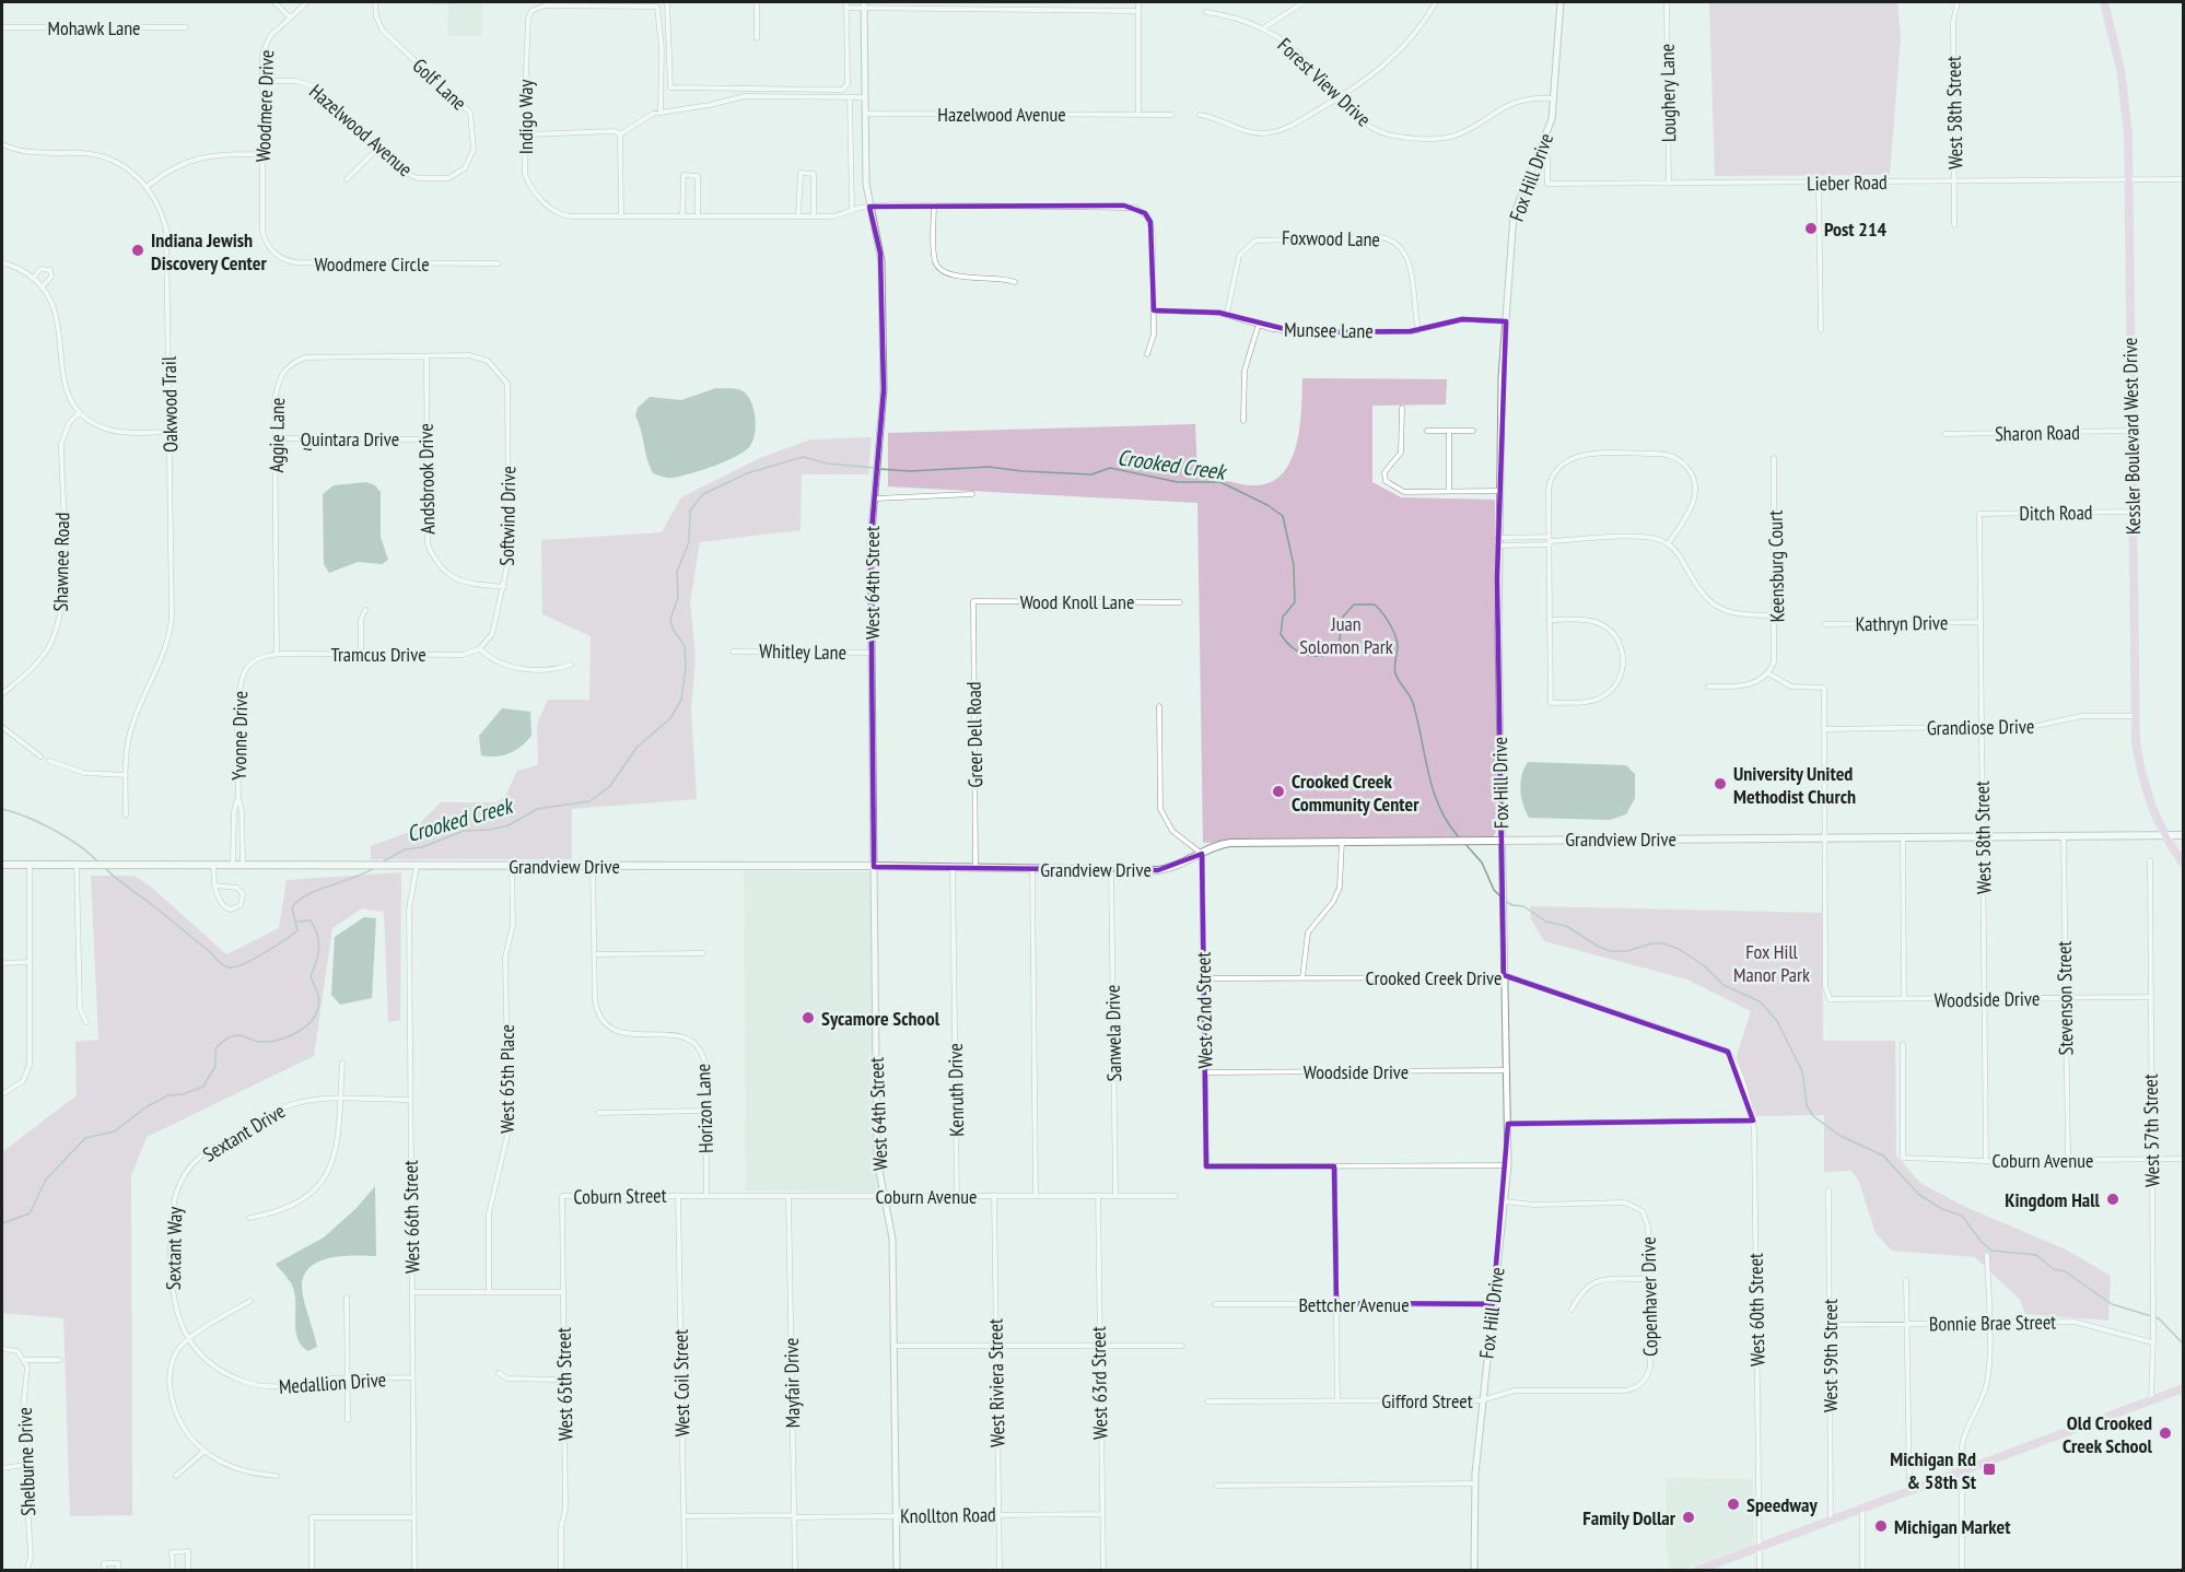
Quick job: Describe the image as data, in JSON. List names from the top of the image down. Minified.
{"streets":{"main road":["Kessler Boulevard West Drive","Grandview Drive"],"street":["Mohawk Lane","Forest View Drive","Golf Lane","Loughery Lane","Woodmere Drive","West 58th Street","Hazelwood Avenue","Indigo Way","Fox Hill Drive","Lieber Road","Foxwood Lane","Woodmere Circle","Munsee Lane","Oakwood Trail","Sharon Road","Aggie Lane","Quintara Drive","Andsbrook Drive","Ditch Road","Softwind Drive","Shawnee Road","Keensburg Court","West 64th Street","Wood Knoll Lane","Kathryn Drive","Whitley Lane","Tramcus Drive","Grandiose Drive","Greer Dell Road","Yvonne Drive","Crooked Creek Drive","Stevenson Street","Woodside Drive","West 62nd Street","Sanwela Drive","West 65th Place","Kenruth Drive","Horizon Lane","West 57th Street","Sextant Drive","Coburn Avenue","Coburn Street","West 66th Street","Sextant Way","Copenhaver Drive","Bettcher Avenue","West 60th Street","Bonnie Brae Street","West 59th Street","Medallion Drive","West Coil Street","Mayfair Drive","West Riviera Street","West 63rd Street","West 65th Street","Gifford Street","Shelburne Drive","Knollton Road"]},"crossings":[["Forest View Drive","Fox Hill Drive"],["Golf Lane","Hazelwood Avenue"],["Loughery Lane","Lieber Road"],["Woodmere Drive","Hazelwood Avenue"],["Woodmere Drive","Woodmere Circle"],["West 58th Street","Lieber Road"],["West 58th Street","Ditch Road"],["West 58th Street","Kathryn Drive"],["West 58th Street","Grandiose Drive"],["West 58th Street","Grandview Drive"],["West 58th Street","Woodside Drive"],["West 58th Street","Coburn Avenue"],["Hazelwood Avenue","West 64th Street"],["Fox Hill Drive","Lieber Road"],["Fox Hill Drive","Munsee Lane"],["Fox Hill Drive","Grandview Drive"],["Fox Hill Drive","Crooked Creek Drive"],["Fox Hill Drive","Woodside Drive"],["Fox Hill Drive","Copenhaver Drive"],["Fox Hill Drive","Bettcher Avenue"],["Fox Hill Drive","Gifford Street"],["Lieber Road","Kessler Boulevard West Drive"],["Foxwood Lane","Munsee Lane"],["Sharon Road","Kessler Boulevard West Drive"],["Aggie Lane","Quintara Drive"],["Aggie Lane","Andsbrook Drive"],["Aggie Lane","Softwind Drive"],["Aggie Lane","Tramcus Drive"],["Aggie Lane","Yvonne Drive"],["Kessler Boulevard West Drive","Ditch Road"],["Kessler Boulevard West Drive","Grandiose Drive"],["Kessler Boulevard West Drive","Grandview Drive"],["Quintara Drive","Andsbrook Drive"],["Andsbrook Drive","Softwind Drive"],["Softwind Drive","Tramcus Drive"],["West 64th Street","Whitley Lane"],["West 64th Street","Grandview Drive"],["West 64th Street","Coburn Avenue"],["West 64th Street","Knollton Road"],["Wood Knoll Lane","Greer Dell Road"],["Tramcus Drive","Yvonne Drive"],["Greer Dell Road","Grandview Drive"],["Yvonne Drive","Grandview Drive"],["Grandview Drive","Stevenson Street"],["Grandview Drive","Woodside Drive"],["Grandview Drive","West 62nd Street"],["Grandview Drive","Sanwela Drive"],["Grandview Drive","West 65th Place"],["Grandview Drive","Kenruth Drive"],["Grandview Drive","Horizon Lane"],["Grandview Drive","West 66th Street"],["Crooked Creek Drive","West 62nd Street"],["Crooked Creek Drive","West 60th Street"],["Stevenson Street","Woodside Drive"],["Stevenson Street","Coburn Avenue"],["Woodside Drive","West 62nd Street"],["Woodside Drive","West 57th Street"],["Sanwela Drive","Coburn Avenue"],["Kenruth Drive","Coburn Avenue"],["Horizon Lane","Coburn Avenue"],["West 57th Street","Coburn Avenue"],["West 57th Street","Bonnie Brae Street"],["Sextant Drive","West 66th Street"],["Sextant Drive","Sextant Way"],["Coburn Avenue","Coburn Street"],["Coburn Avenue","West Coil Street"],["Coburn Avenue","Mayfair Drive"],["Coburn Avenue","West Riviera Street"],["Coburn Avenue","West 63rd Street"],["Coburn Street","West Coil Street"],["Coburn Street","West 65th Street"],["West 66th Street","Medallion Drive"],["Sextant Way","Medallion Drive"],["Copenhaver Drive","Gifford Street"],["Bonnie Brae Street","West 59th Street"],["West Coil Street","Knollton Road"],["Mayfair Drive","Knollton Road"],["West Riviera Street","Knollton Road"],["West 63rd Street","Knollton Road"]],"water":["Crooked Creek"],"parks":["Juan Solomon Park","Fox Hill Manor Park"],"places":{"other":["Post 214","Indiana Jewish Discovery Center","University United Methodist Church","Crooked Creek Community Center","Sycamore School","Kingdom Hall","Old Crooked Creek School","Speedway","Family Dollar","Michigan Market"],"transit":["Michigan Rd & 58th St"]}}
